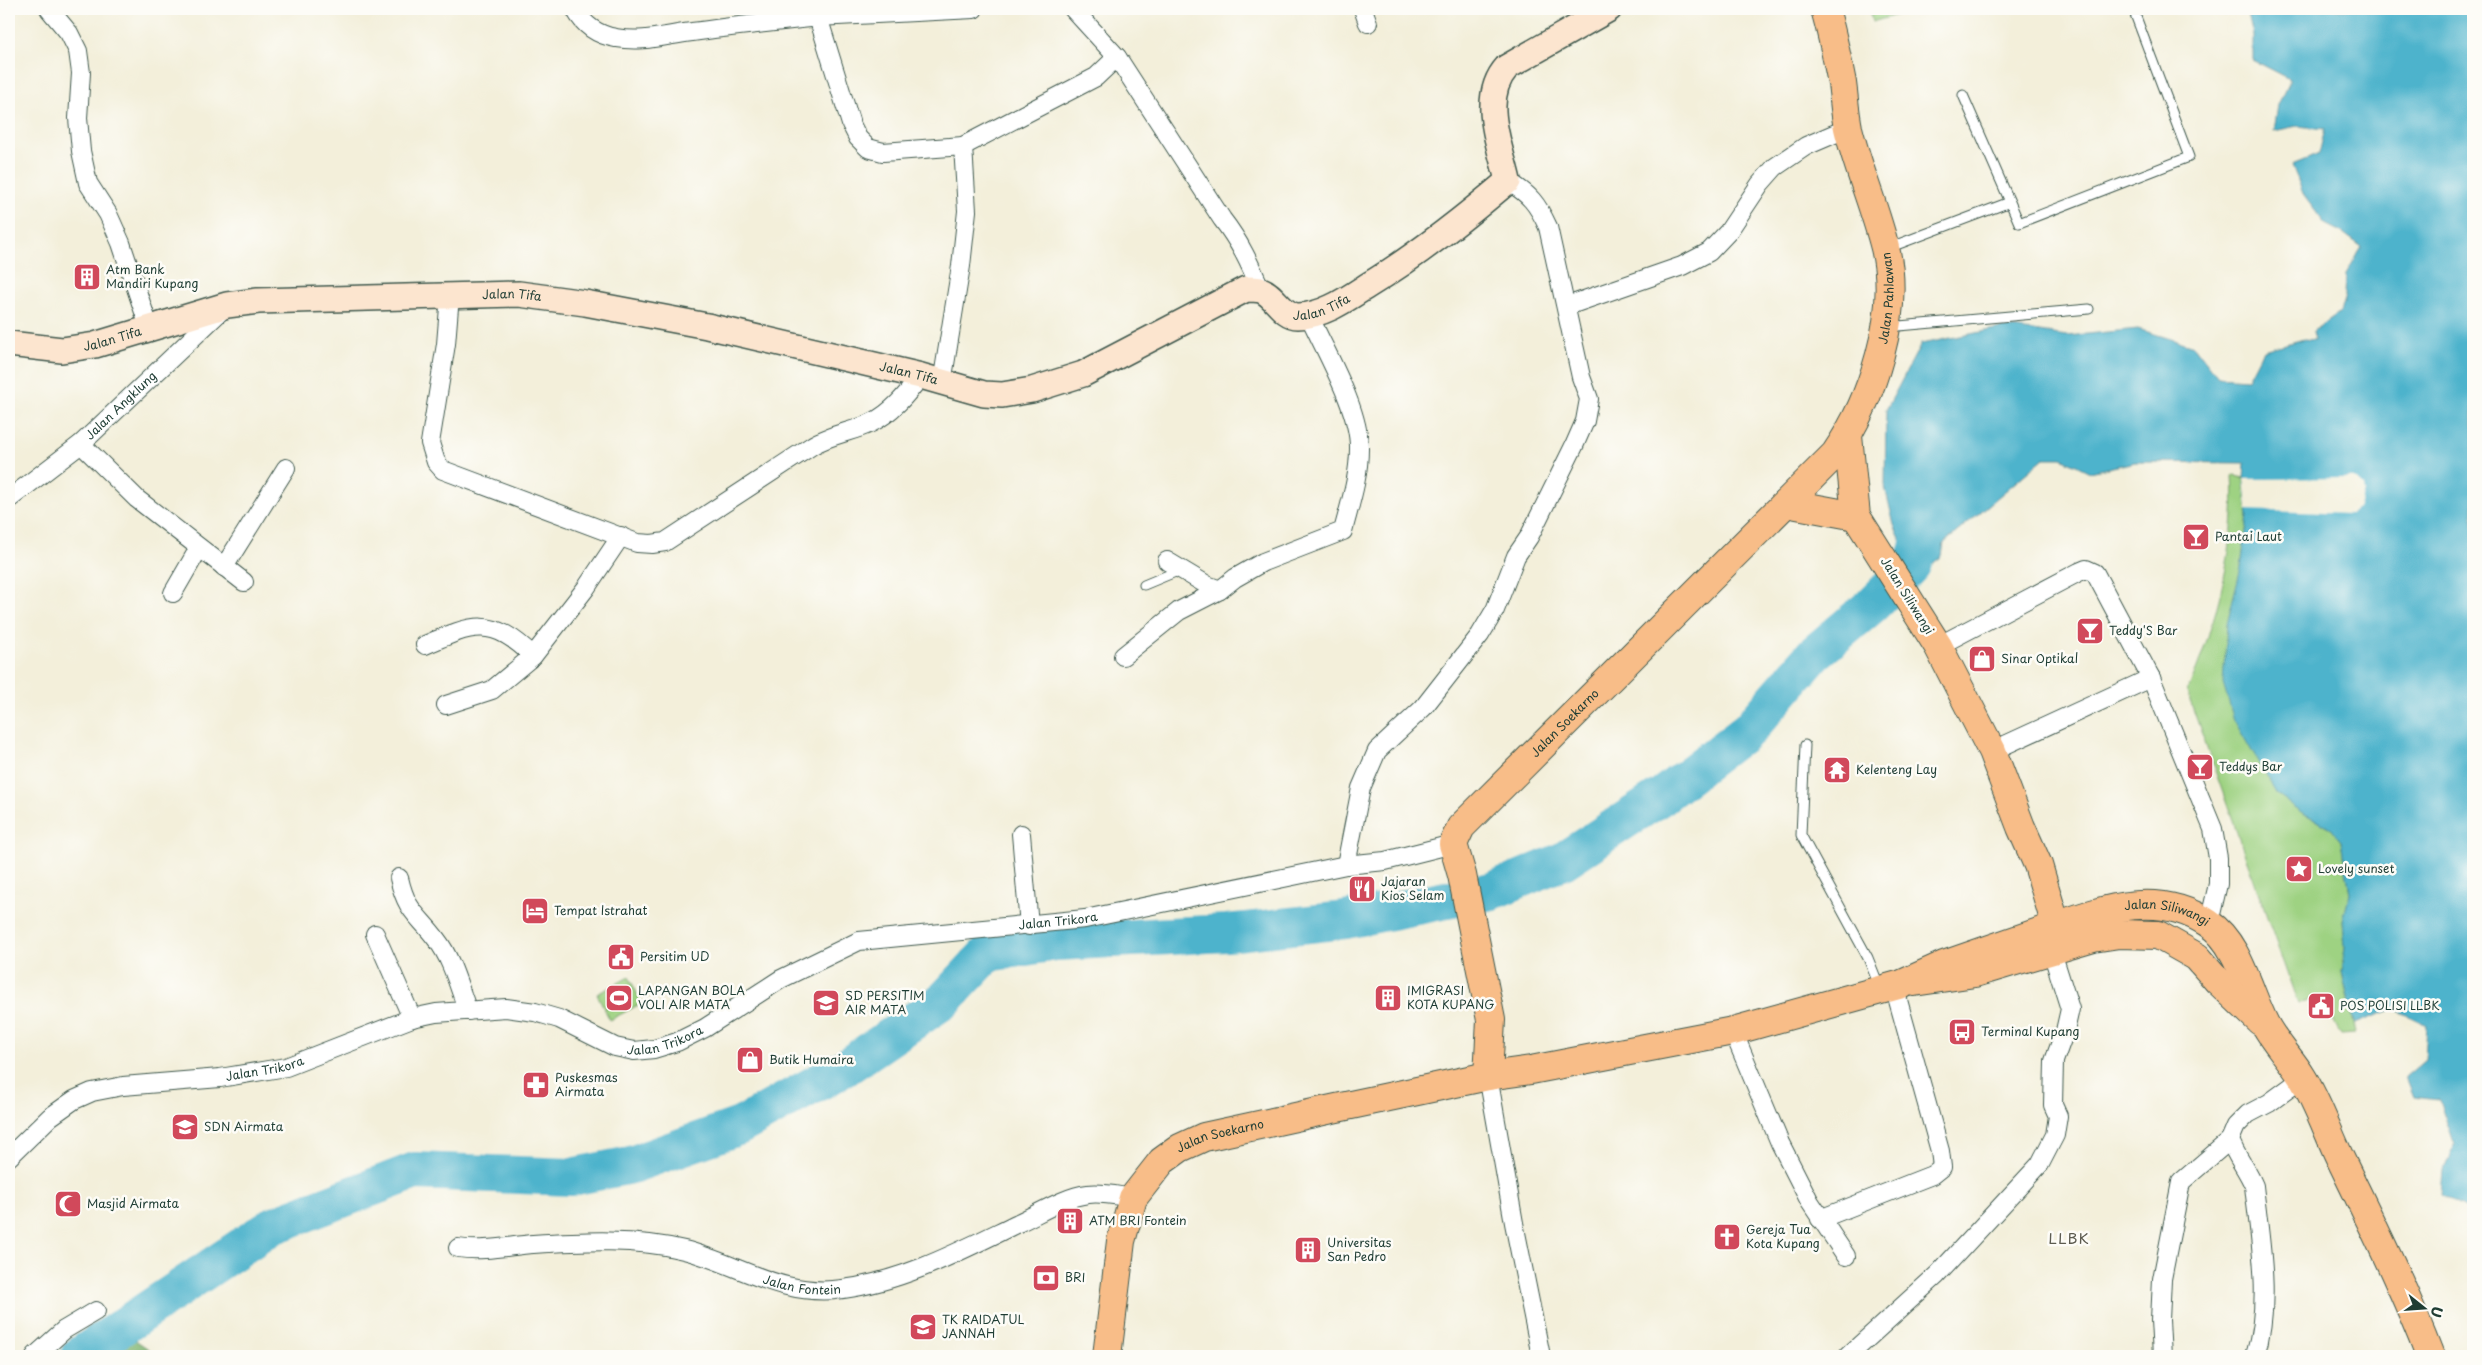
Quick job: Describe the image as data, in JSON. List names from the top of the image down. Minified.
{"streets":{"main road":["Jalan Pahlawan","Jalan Siliwangi","Jalan Soekarno"],"street":["Jalan Tifa","Jalan Angklung","Jalan Trikora","Jalan Fontein"]},"crossings":[["Jalan Tifa","Jalan Angklung"],["Jalan Pahlawan","Jalan Soekarno"],["Jalan Siliwangi","Jalan Soekarno"],["Jalan Soekarno","Jalan Trikora"],["Jalan Soekarno","Jalan Fontein"]],"districts":["LLBK"],"places":{"building":["Atm Bank Mandiri Kupang","IMIGRASI KOTA KUPANG","ATM BRI Fontein","Universitas San Pedro"],"bar":["Pantai Laut","Teddy'S Bar","Teddys Bar"],"shop":["Sinar Optikal","Butik Humaira"],"temple":["Kelenteng Lay"],"place":["Lovely sunset"],"restaurant":["Jajaran Kios Selam"],"hotel":["Tempat Istrahat"],"public building":["Persitim UD","POS POLISI LLBK"],"sports":["LAPANGAN BOLA VOLI AIR MATA"],"school or university":["SD PERSITIM AIR MATA","SDN Airmata","TK RAIDATUL JANNAH"],"bus stop":["Terminal Kupang"],"pharmacy":["Puskesmas Airmata"],"mosque":["Masjid Airmata"],"church":["Gereja Tua Kota Kupang"],"bank":["BRI"]},"north":"right"}
